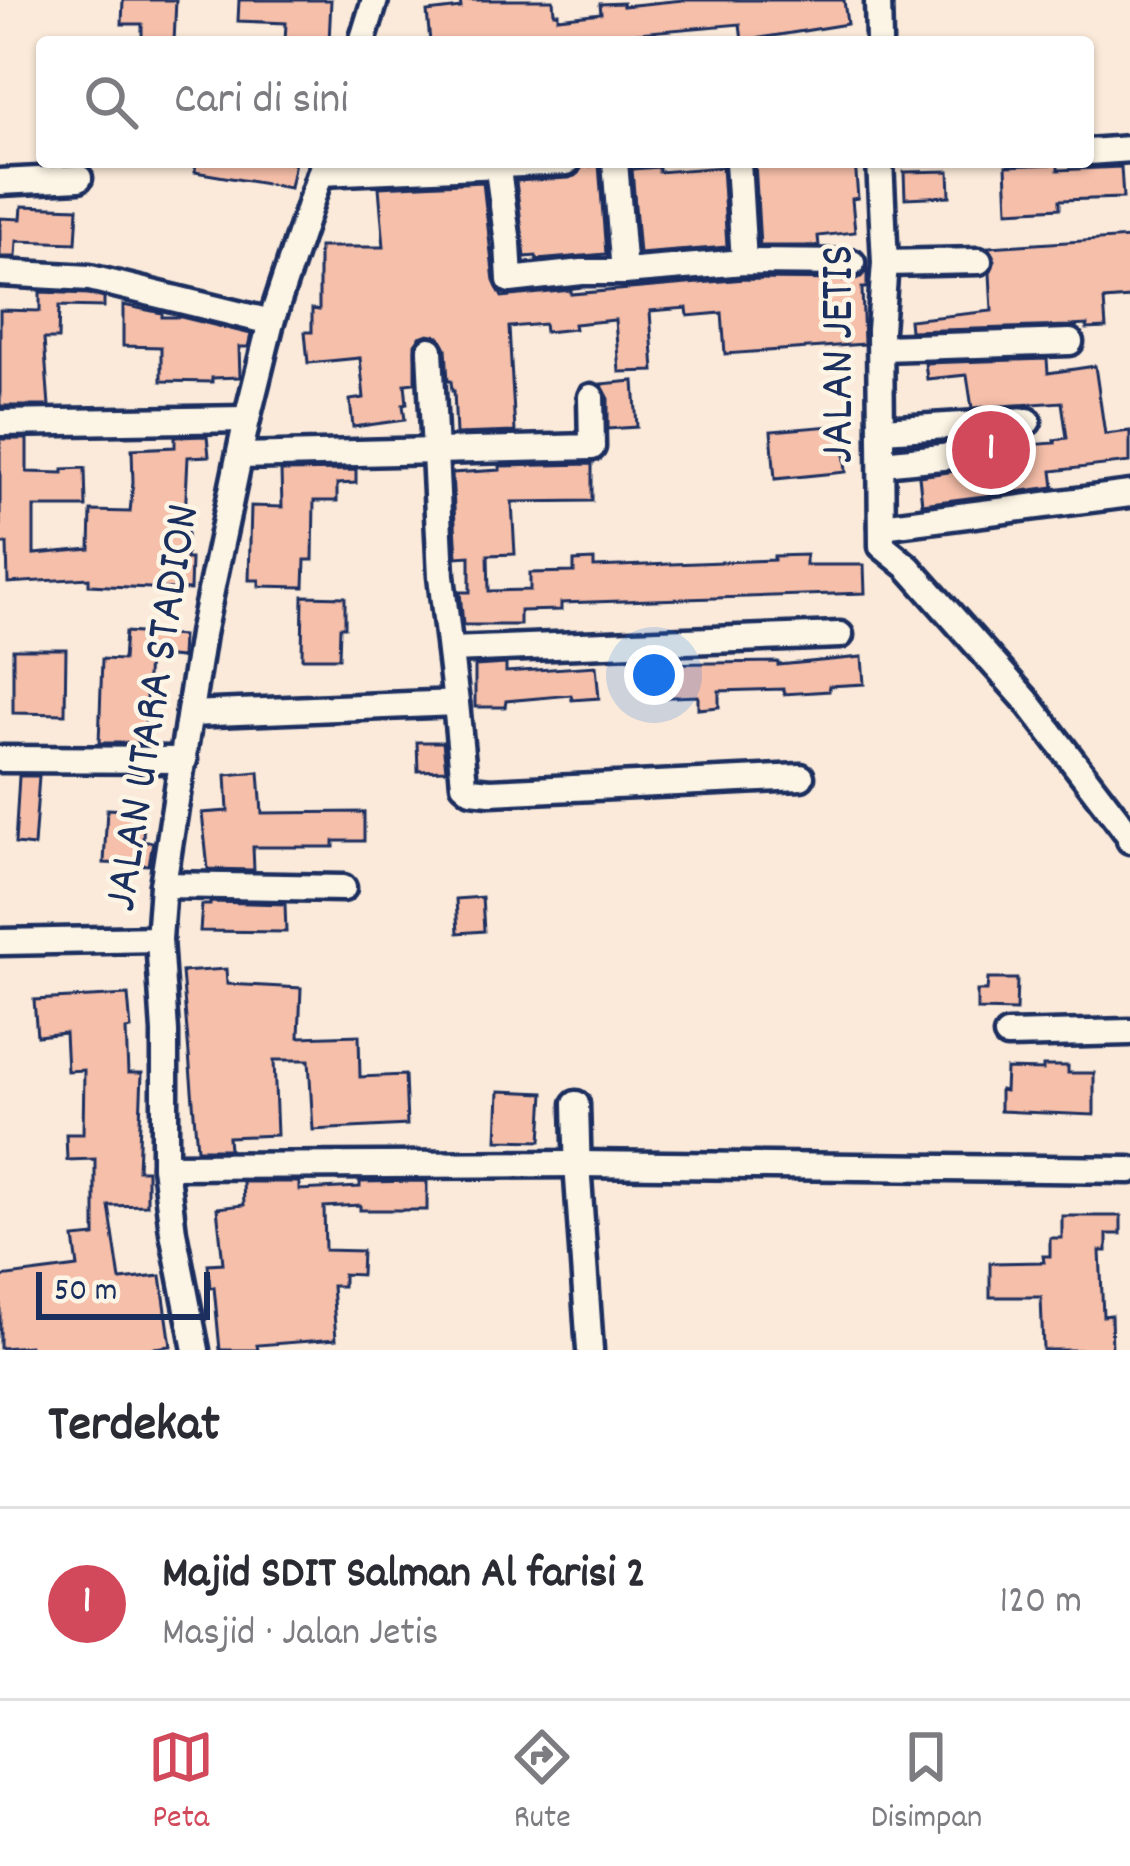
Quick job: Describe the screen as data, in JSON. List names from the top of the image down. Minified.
{"streets":{"street":["JALAN JETIS","JALAN UTARA STADION"]},"scale_bar":"50 m","page":{"search":"Cari di sini","pins":"1","scale":"50 m","heading":"Terdekat","list":[{"mark":"1","name":"Majid SDIT Salman Al farisi 2","note":"Masjid · Jalan Jetis","value":"120 m"}],"nav":["Peta","Rute","Disimpan"]}}
